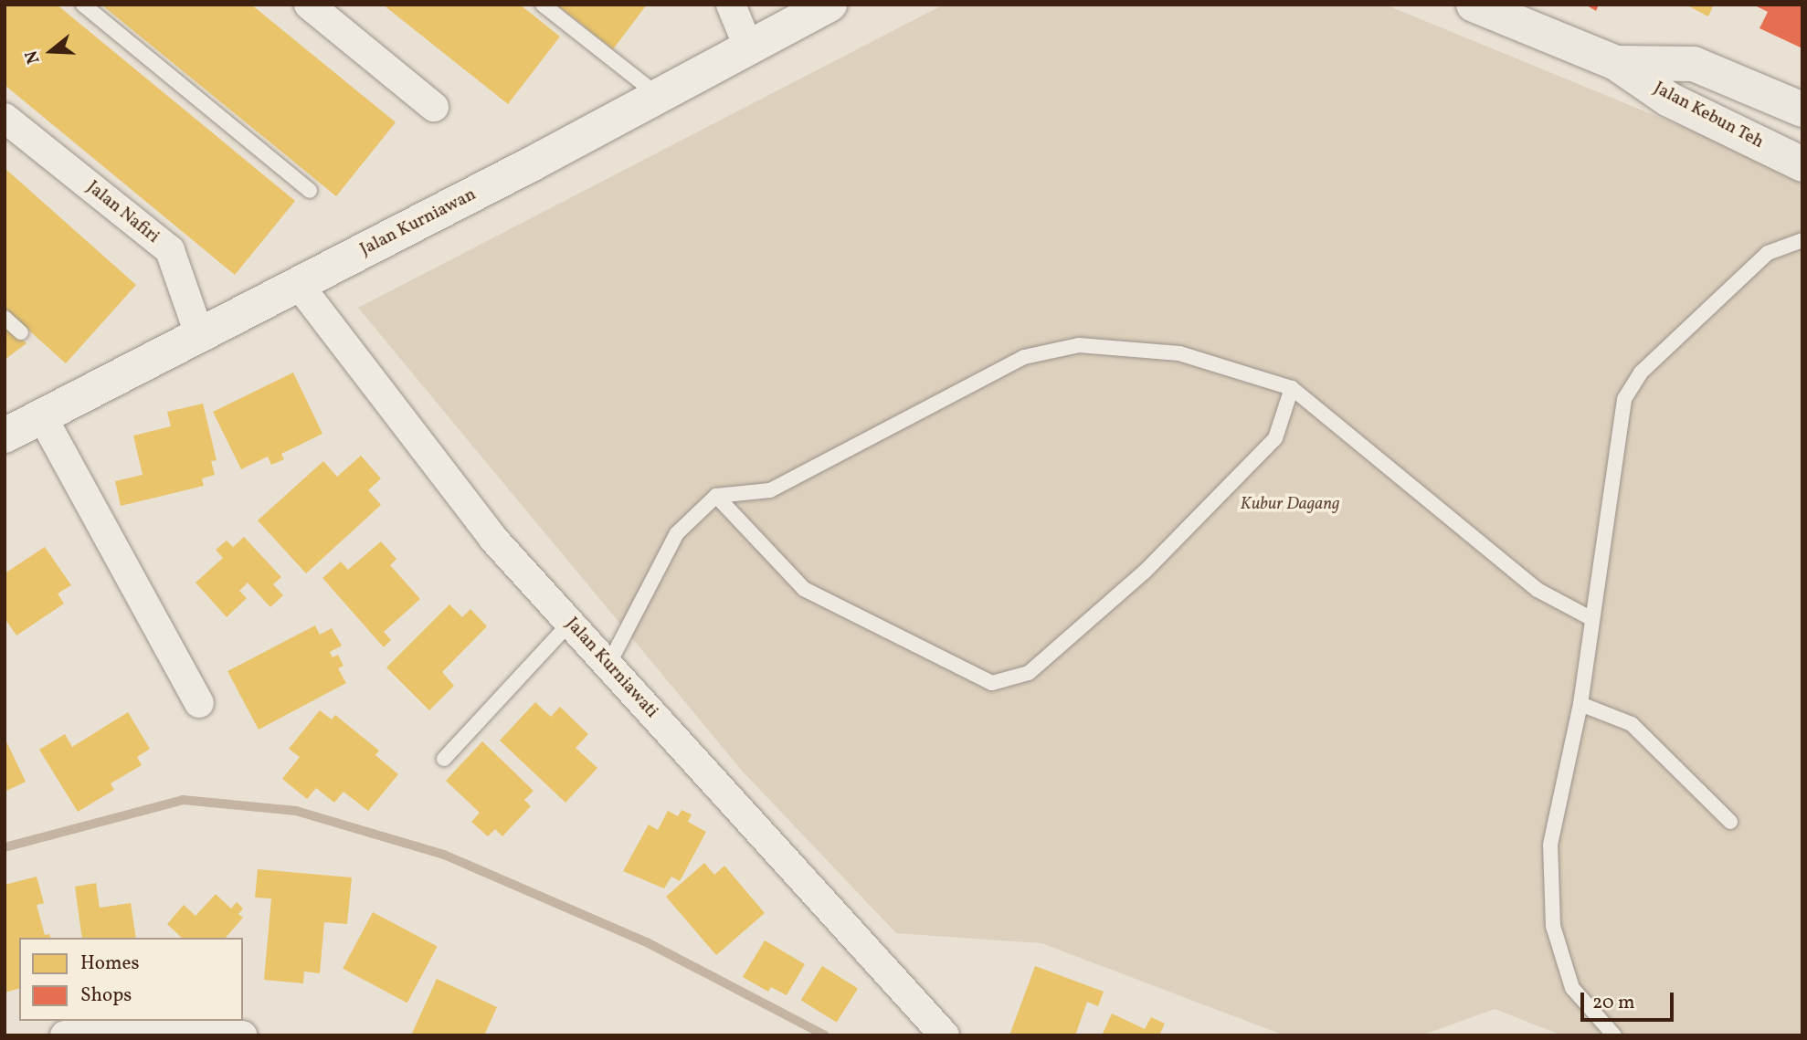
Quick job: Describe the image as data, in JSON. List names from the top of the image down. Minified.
{"streets":{"main road":["Jalan Kebun Teh"],"street":["Jalan Nafiri","Jalan Kurniawan","Jalan Kurniawati"]},"crossings":[["Jalan Nafiri","Jalan Kurniawan"],["Jalan Kurniawan","Jalan Kurniawati"]],"parks":["Kubur Dagang"],"legend":["Homes","Shops"],"scale_bar":"20 m","north":"left"}
